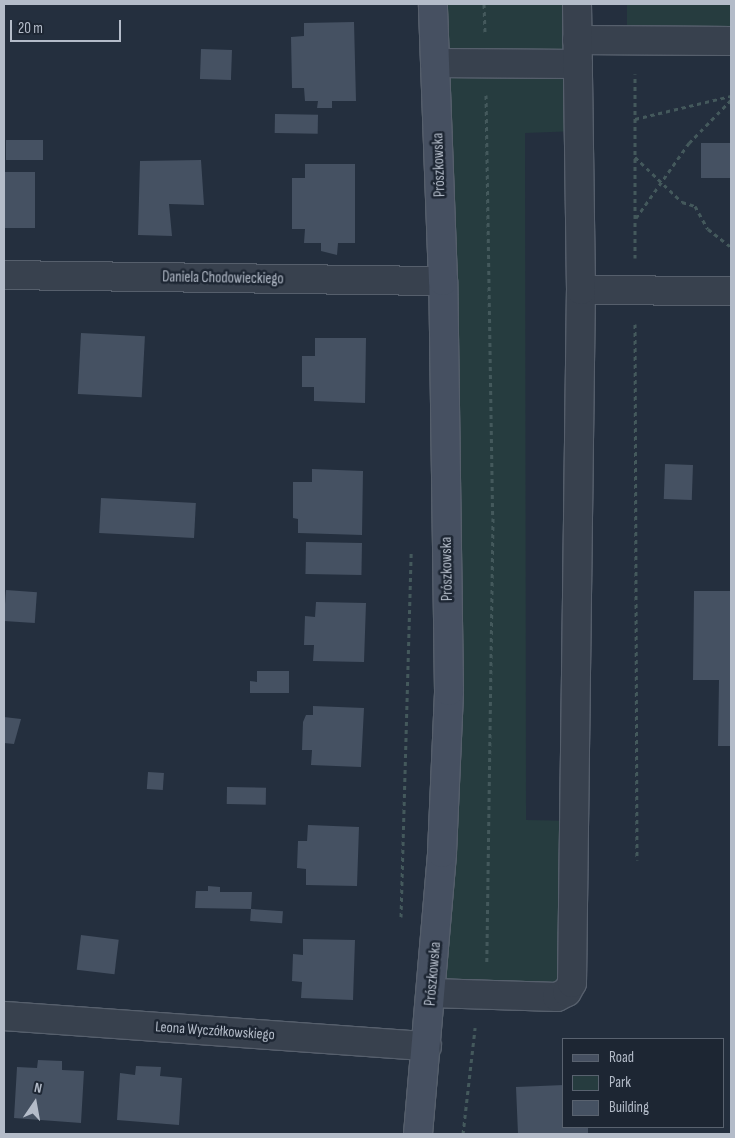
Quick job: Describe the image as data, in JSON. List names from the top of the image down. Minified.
{"streets":{"main road":["Prószkowska"],"street":["Daniela Chodowieckiego","Leona Wyczółkowskiego"]},"crossings":[["Prószkowska","Daniela Chodowieckiego"],["Prószkowska","Leona Wyczółkowskiego"]],"legend":["Road","Park","Building"],"scale_bar":"20 m","north":"top"}
